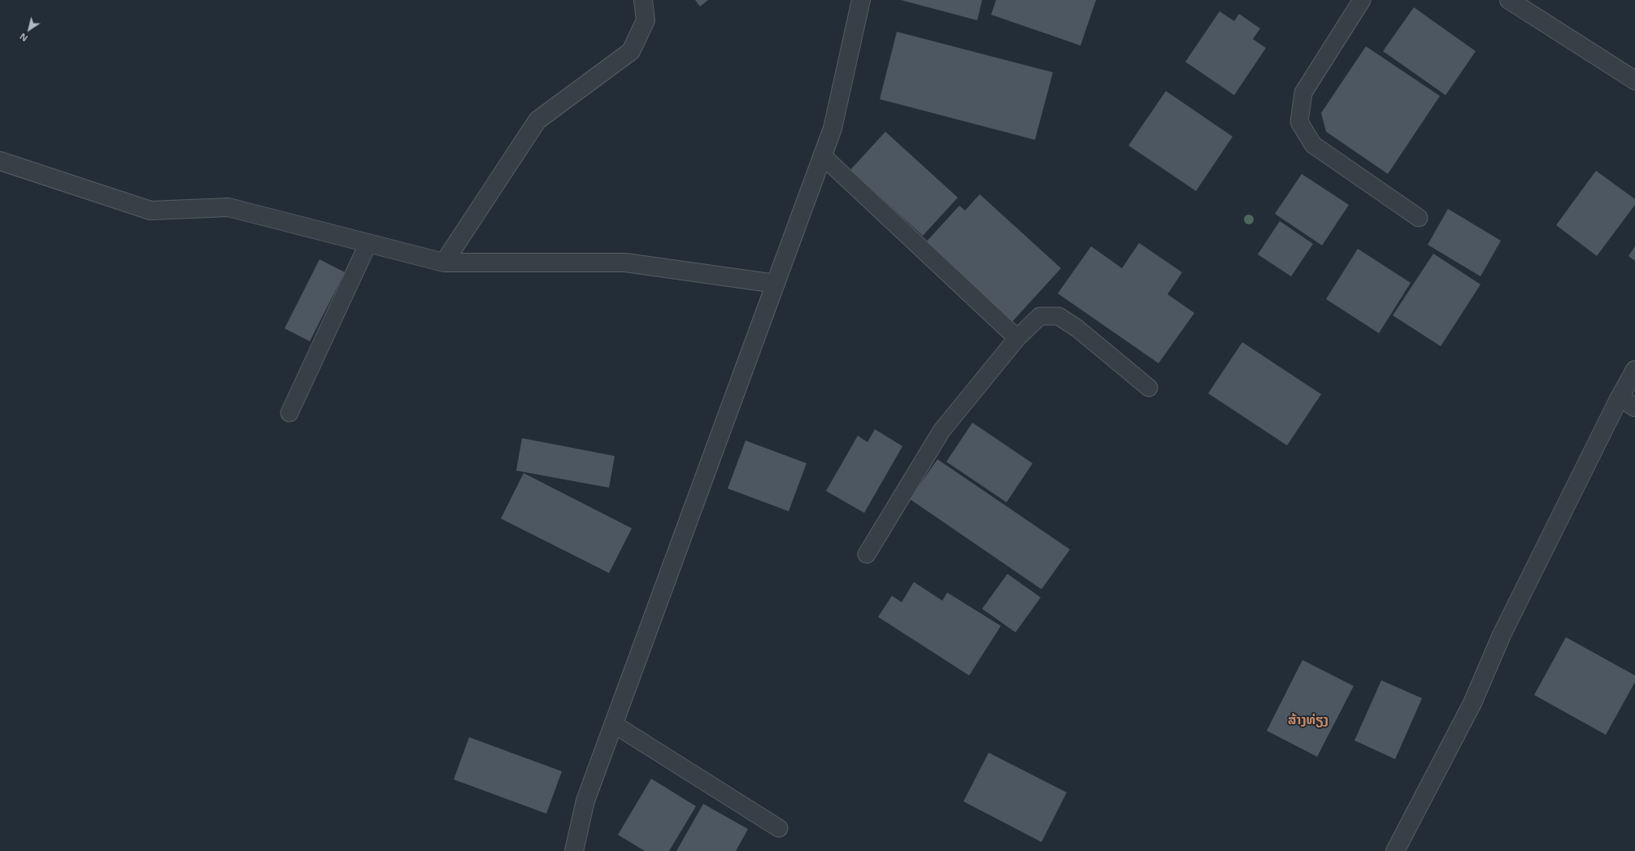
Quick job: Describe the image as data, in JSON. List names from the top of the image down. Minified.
{"districts":["ສ້າງທ່ຽງ"],"north":"bottom left"}
